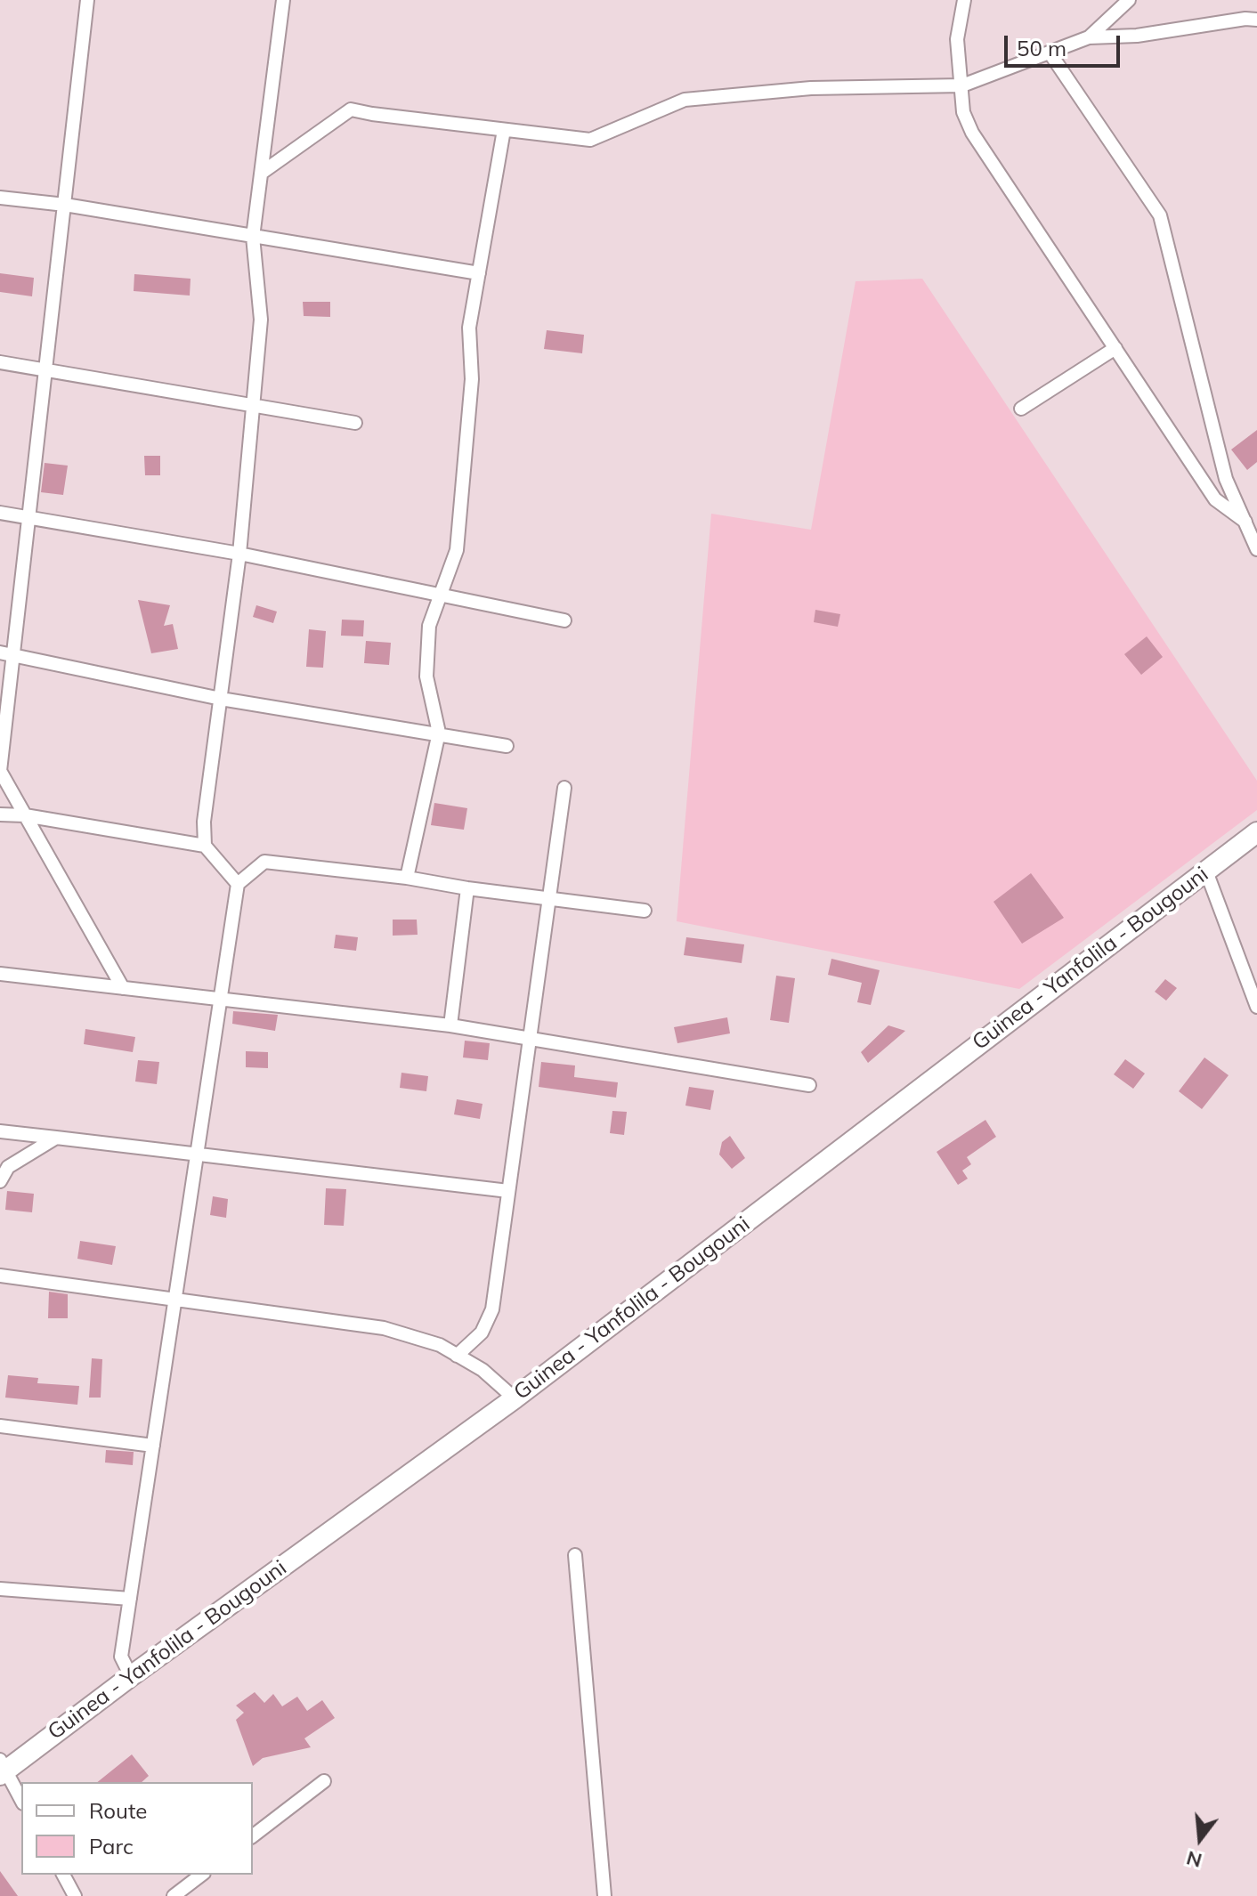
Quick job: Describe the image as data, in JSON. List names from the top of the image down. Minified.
{"streets":{"main road":["Guinea - Yanfolila - Bougouni"]},"legend":["Route","Parc"],"scale_bar":"50 m","north":"bottom"}
